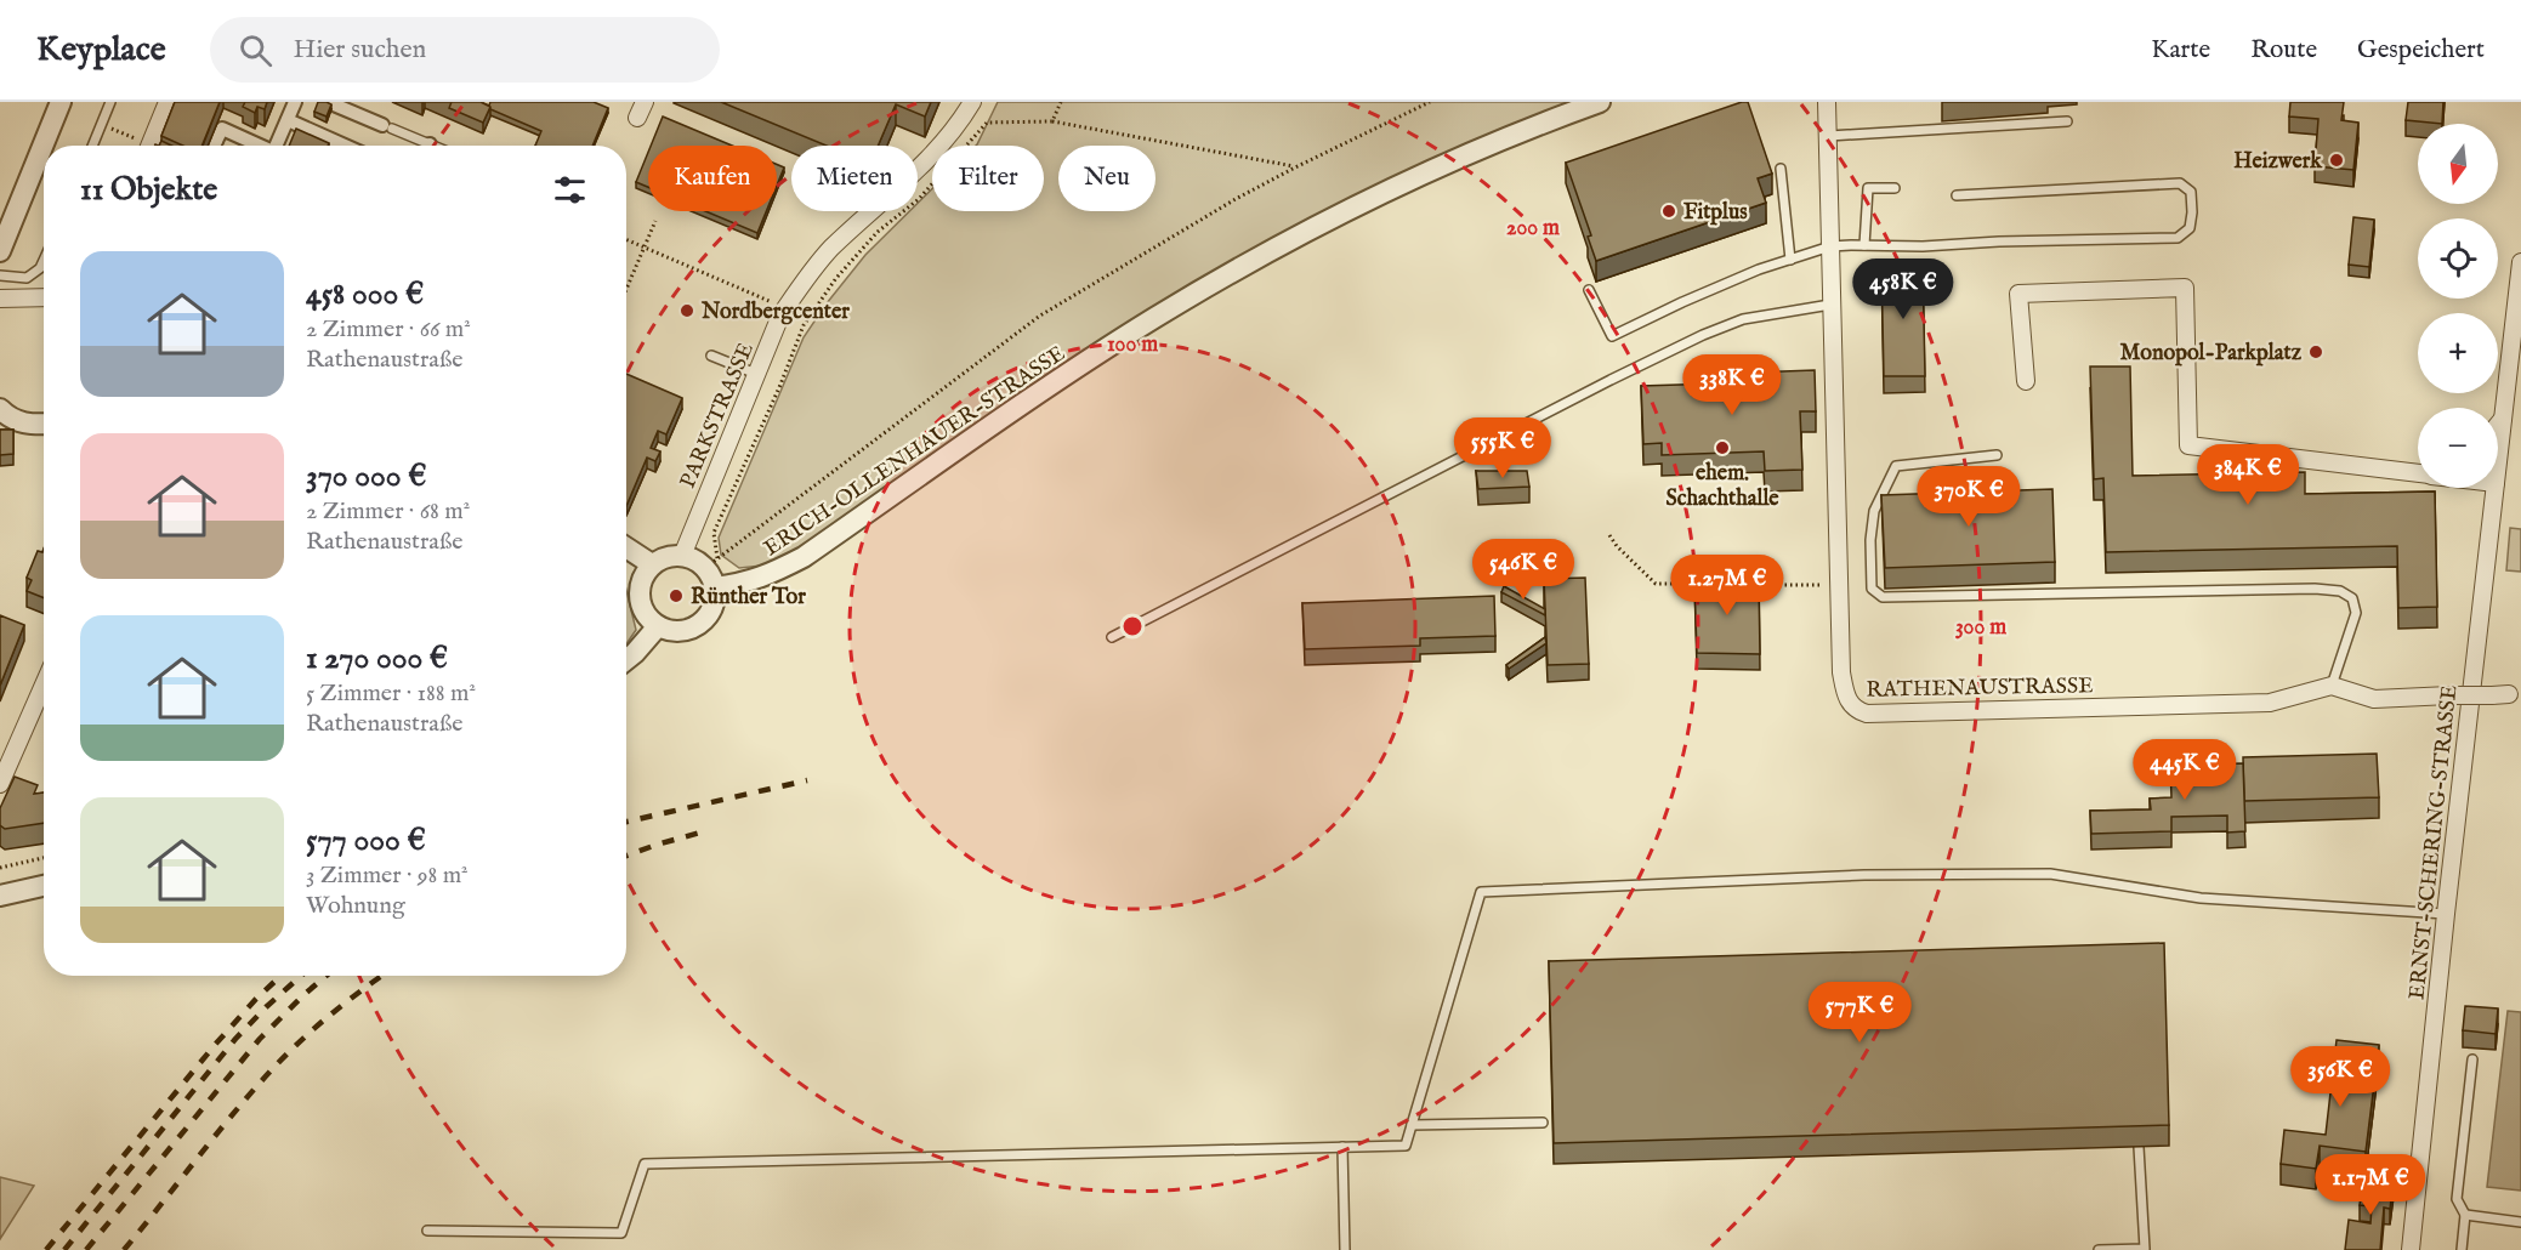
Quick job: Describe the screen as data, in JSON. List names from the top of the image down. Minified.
{"streets":{"street":["PARKSTRASSE","ERICH-OLLENHAUER-STRASSE","RATHENAUSTRASSE","ERNST-SCHERING-STRASSE"]},"crossings":[["PARKSTRASSE","ERICH-OLLENHAUER-STRASSE"]],"places":["Heizwerk","Fitplus","Nordbergcenter","Monopol-Parkplatz","ehem. Schachthalle","Rünther Tor"],"north":"bottom","page":{"header":"Keyplace","search":"Hier suchen","nav":["Karte","Route","Gespeichert"],"map_buttons":["+","−"],"chip":["Kaufen","Mieten","Filter","Neu"],"heading":"11 Objekte","list":[{"name":"458 000 €","note":"2 Zimmer · 66 m² · Rathenaustraße"},{"name":"370 000 €","note":"2 Zimmer · 68 m² · Rathenaustraße"},{"name":"1 270 000 €","note":"5 Zimmer · 188 m² · Rathenaustraße"},{"name":"577 000 €","note":"3 Zimmer · 98 m² · Wohnung"}],"price":["458K €","338K €","555K €","384K €","370K €","546K €","1.27M €","445K €","577K €","356K €","1.17M €"]},"rings":["200 m","100 m","300 m"]}
